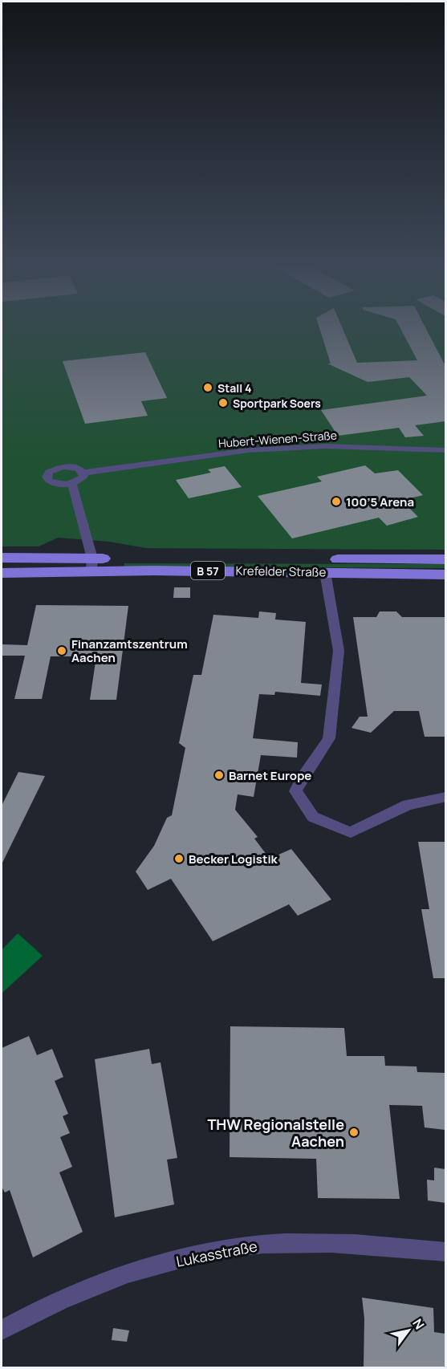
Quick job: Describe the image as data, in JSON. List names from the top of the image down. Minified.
{"streets":{"main road":["B 57","Krefelder Straße"],"street":["Hubert-Wienen-Straße","Lukasstraße"]},"places":["Stall 4","Sportpark Soers","100’5 Arena","Finanzamtszentrum Aachen","Barnet Europe","Becker Logistik","THW Regionalstelle Aachen"],"north":"top right"}
